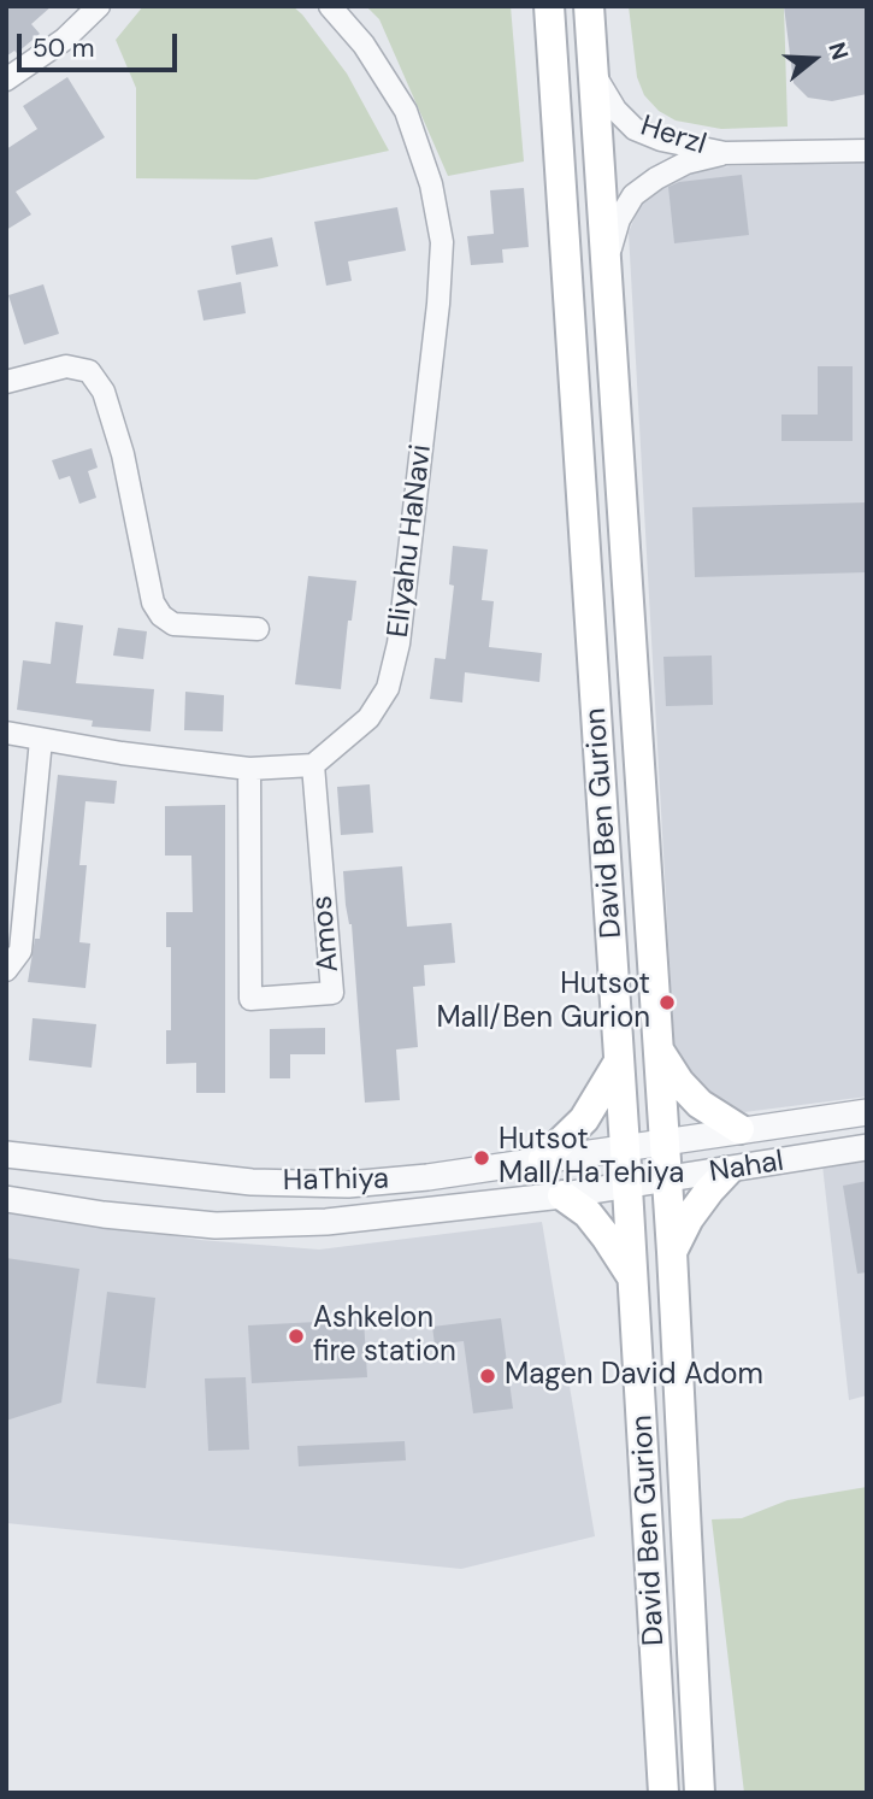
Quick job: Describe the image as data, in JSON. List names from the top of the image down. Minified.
{"streets":{"main road":["David Ben Gurion"],"street":["Herzl","Eliyahu HaNavi","Amos","Nahal","HaThiya"]},"crossings":[["Herzl","David Ben Gurion"],["Eliyahu HaNavi","Amos"],["David Ben Gurion","Nahal"],["David Ben Gurion","HaThiya"],["Nahal","HaThiya"]],"places":["Hutsot Mall/Ben Gurion","Hutsot Mall/HaTehiya","Ashkelon fire station","Magen David Adom"],"scale_bar":"50 m","north":"right"}
